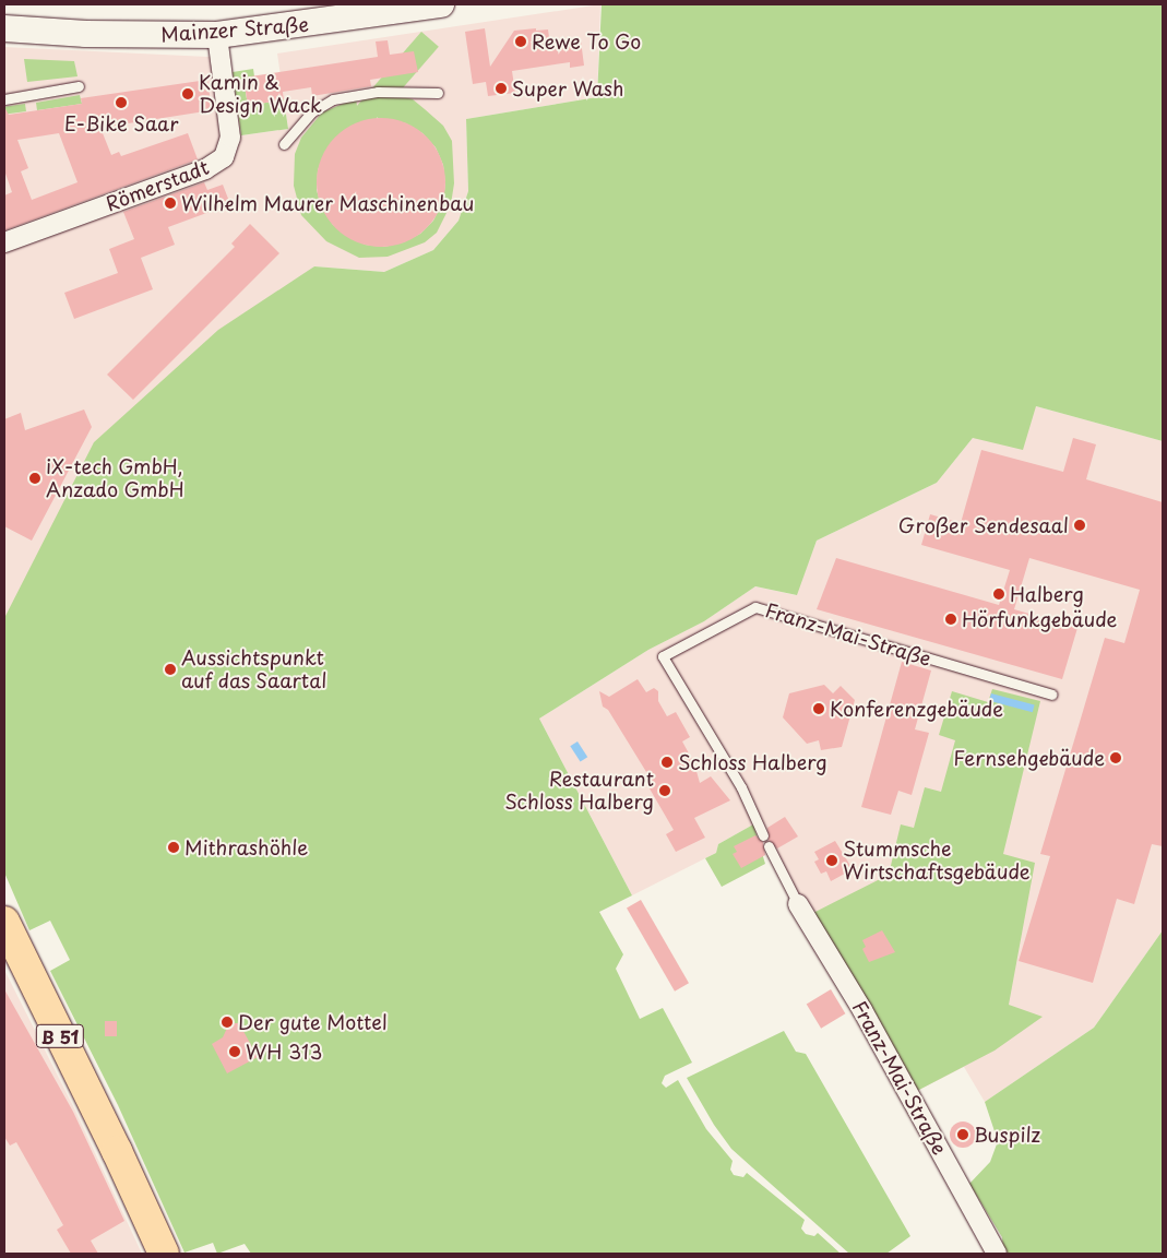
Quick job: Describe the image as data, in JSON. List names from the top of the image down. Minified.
{"streets":{"main road":["Mainzer Straße","B 51"],"street":["Römerstadt","Franz-Mai-Straße"]},"crossings":[["Mainzer Straße","Römerstadt"]],"places":["Rewe To Go","Super Wash","Kamin & Design Wack","E-Bike Saar","Wilhelm Maurer Maschinenbau","iX-tech GmbH, Anzado GmbH","Großer Sendesaal","Halberg","Hörfunkgebäude","Aussichtspunkt auf das Saartal","Konferenzgebäude","Fernsehgebäude","Schloss Halberg","Restaurant Schloss Halberg","Mithrashöhle","Stummsche Wirtschaftsgebäude","Der gute Mottel","WH 313","Buspilz"]}
